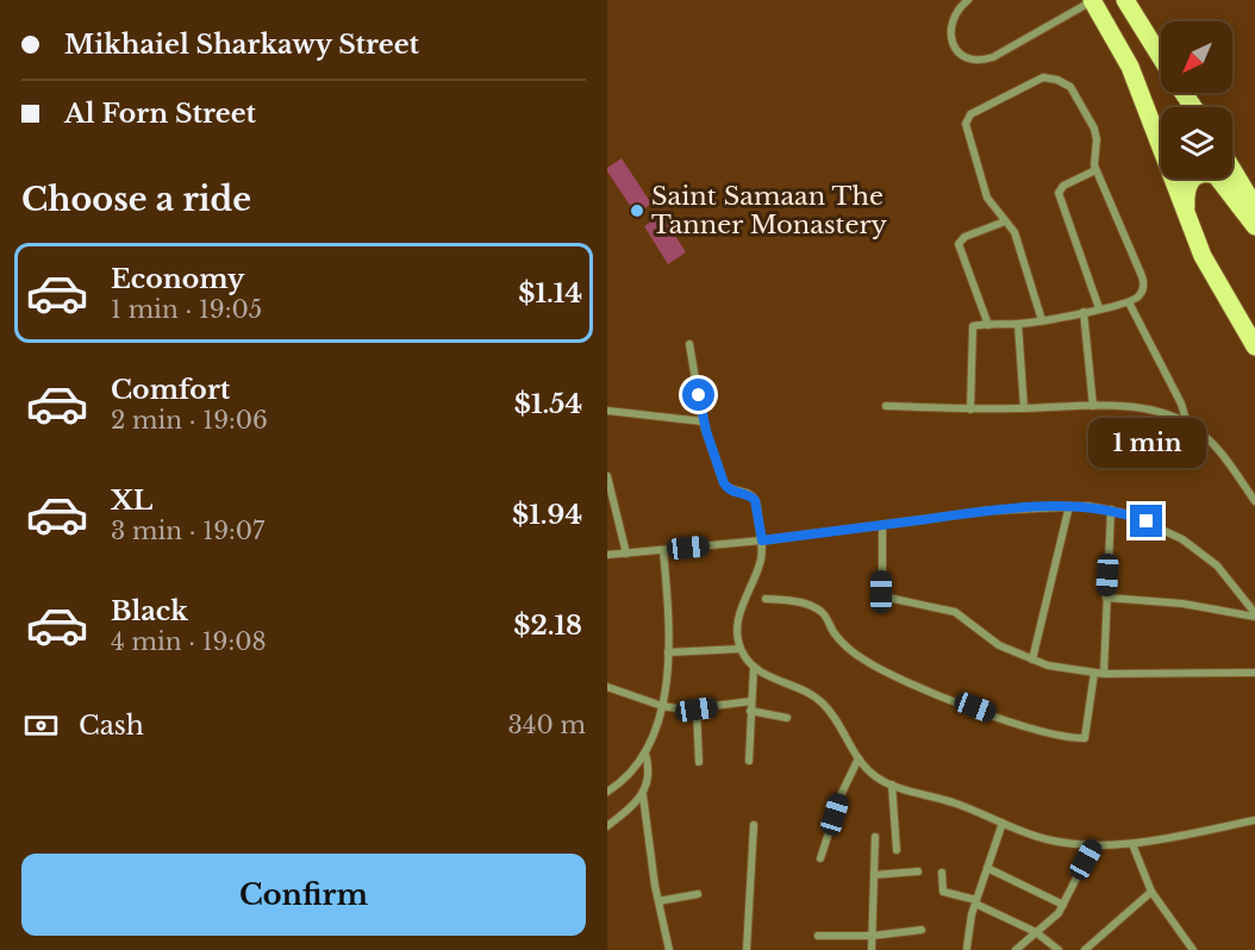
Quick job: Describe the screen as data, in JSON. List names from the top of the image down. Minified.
{"places":["Saint Samaan The Tanner Monastery"],"north":"bottom left","page":{"banner":["Mikhaiel Sharkawy Street","Al Forn Street"],"heading":"Choose a ride","list":[{"name":"Economy","note":"1 min · 19:05","value":"$1.14"},{"name":"Comfort","note":"2 min · 19:06","value":"$1.54"},{"name":"XL","note":"3 min · 19:07","value":"$1.94"},{"name":"Black","note":"4 min · 19:08","value":"$2.18"}],"bubble":"1 min","pay":["Cash","340 m"],"buttons":"Confirm"}}
